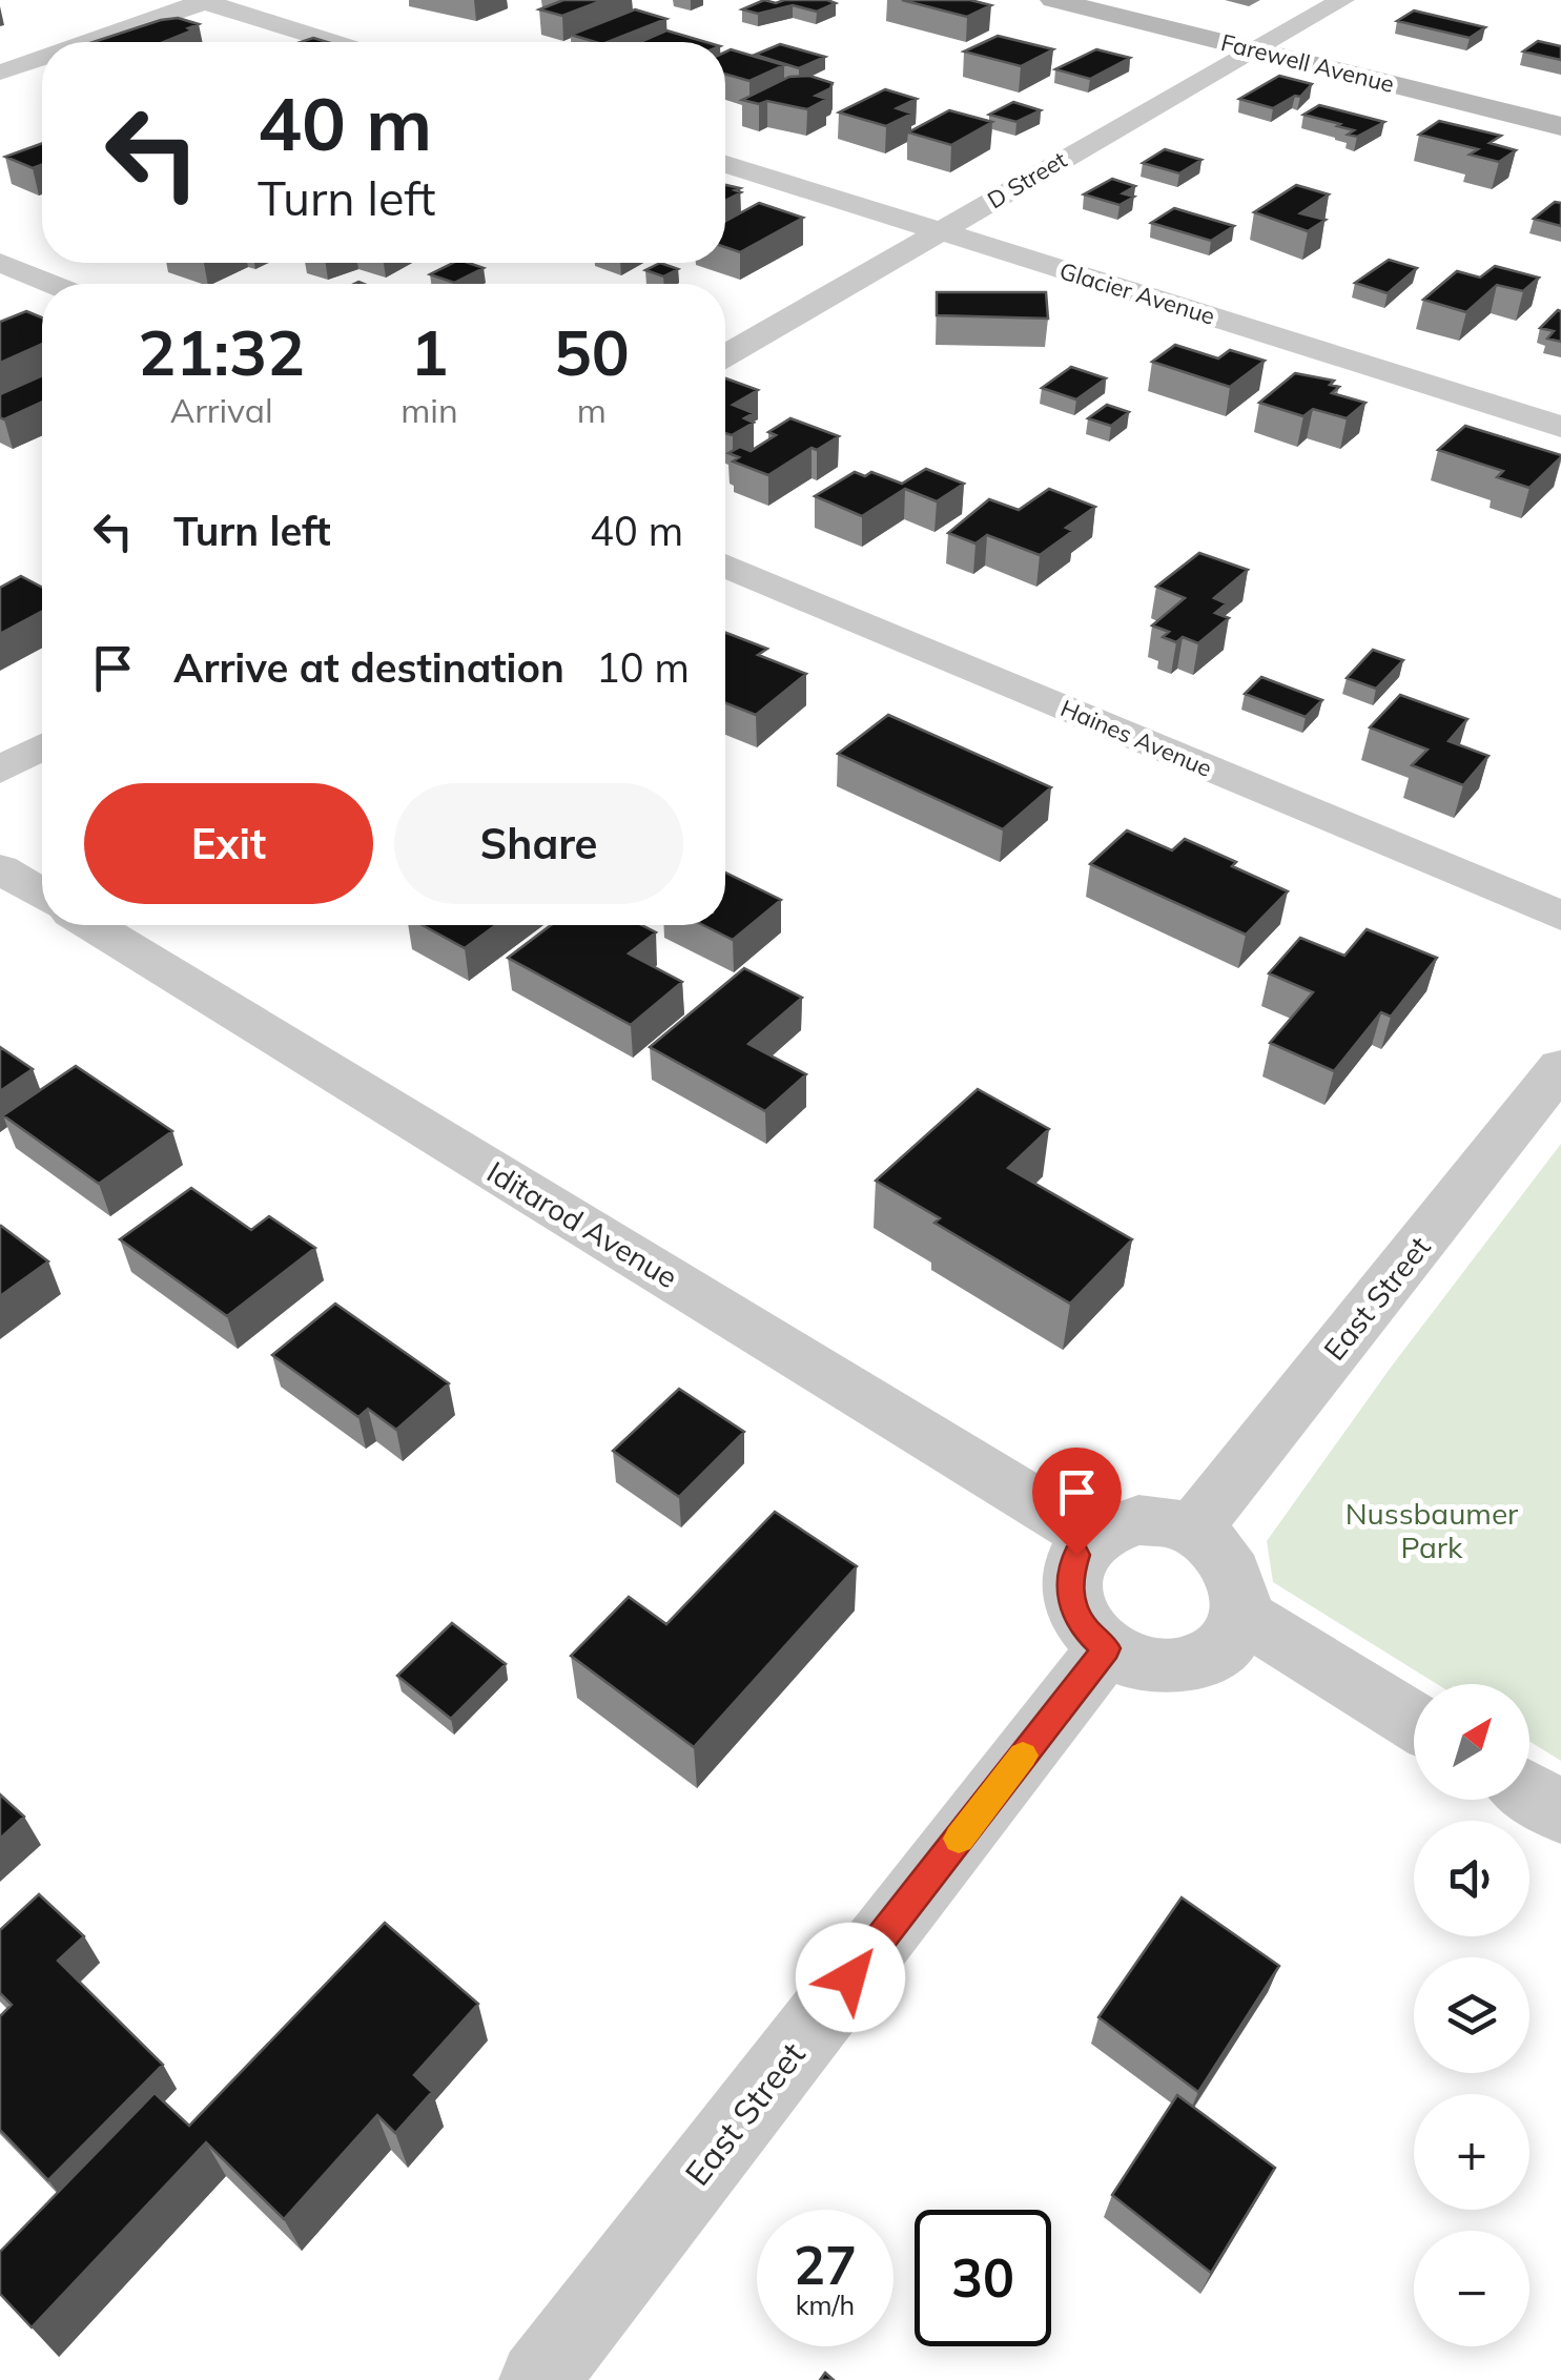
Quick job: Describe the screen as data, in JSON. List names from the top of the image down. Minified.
{"streets":{"street":["Farewell Avenue","D Street","Glacier Avenue","Haines Avenue","Iditarod Avenue","East Street"]},"crossings":[["Farewell Avenue","D Street"],["D Street","Glacier Avenue"],["Iditarod Avenue","East Street"]],"parks":["Nussbaumer Park"],"north":"top right","page":{"turn":["40 m","Turn left"],"eta":["21:32","Arrival","1","min","50","m"],"list":[{"name":"Turn left","value":"40 m"},{"name":"Arrive at destination","value":"10 m"}],"buttons":["Exit","Share"],"map_buttons":["+","−"],"speed":"27 km/h","limit":"30"}}
